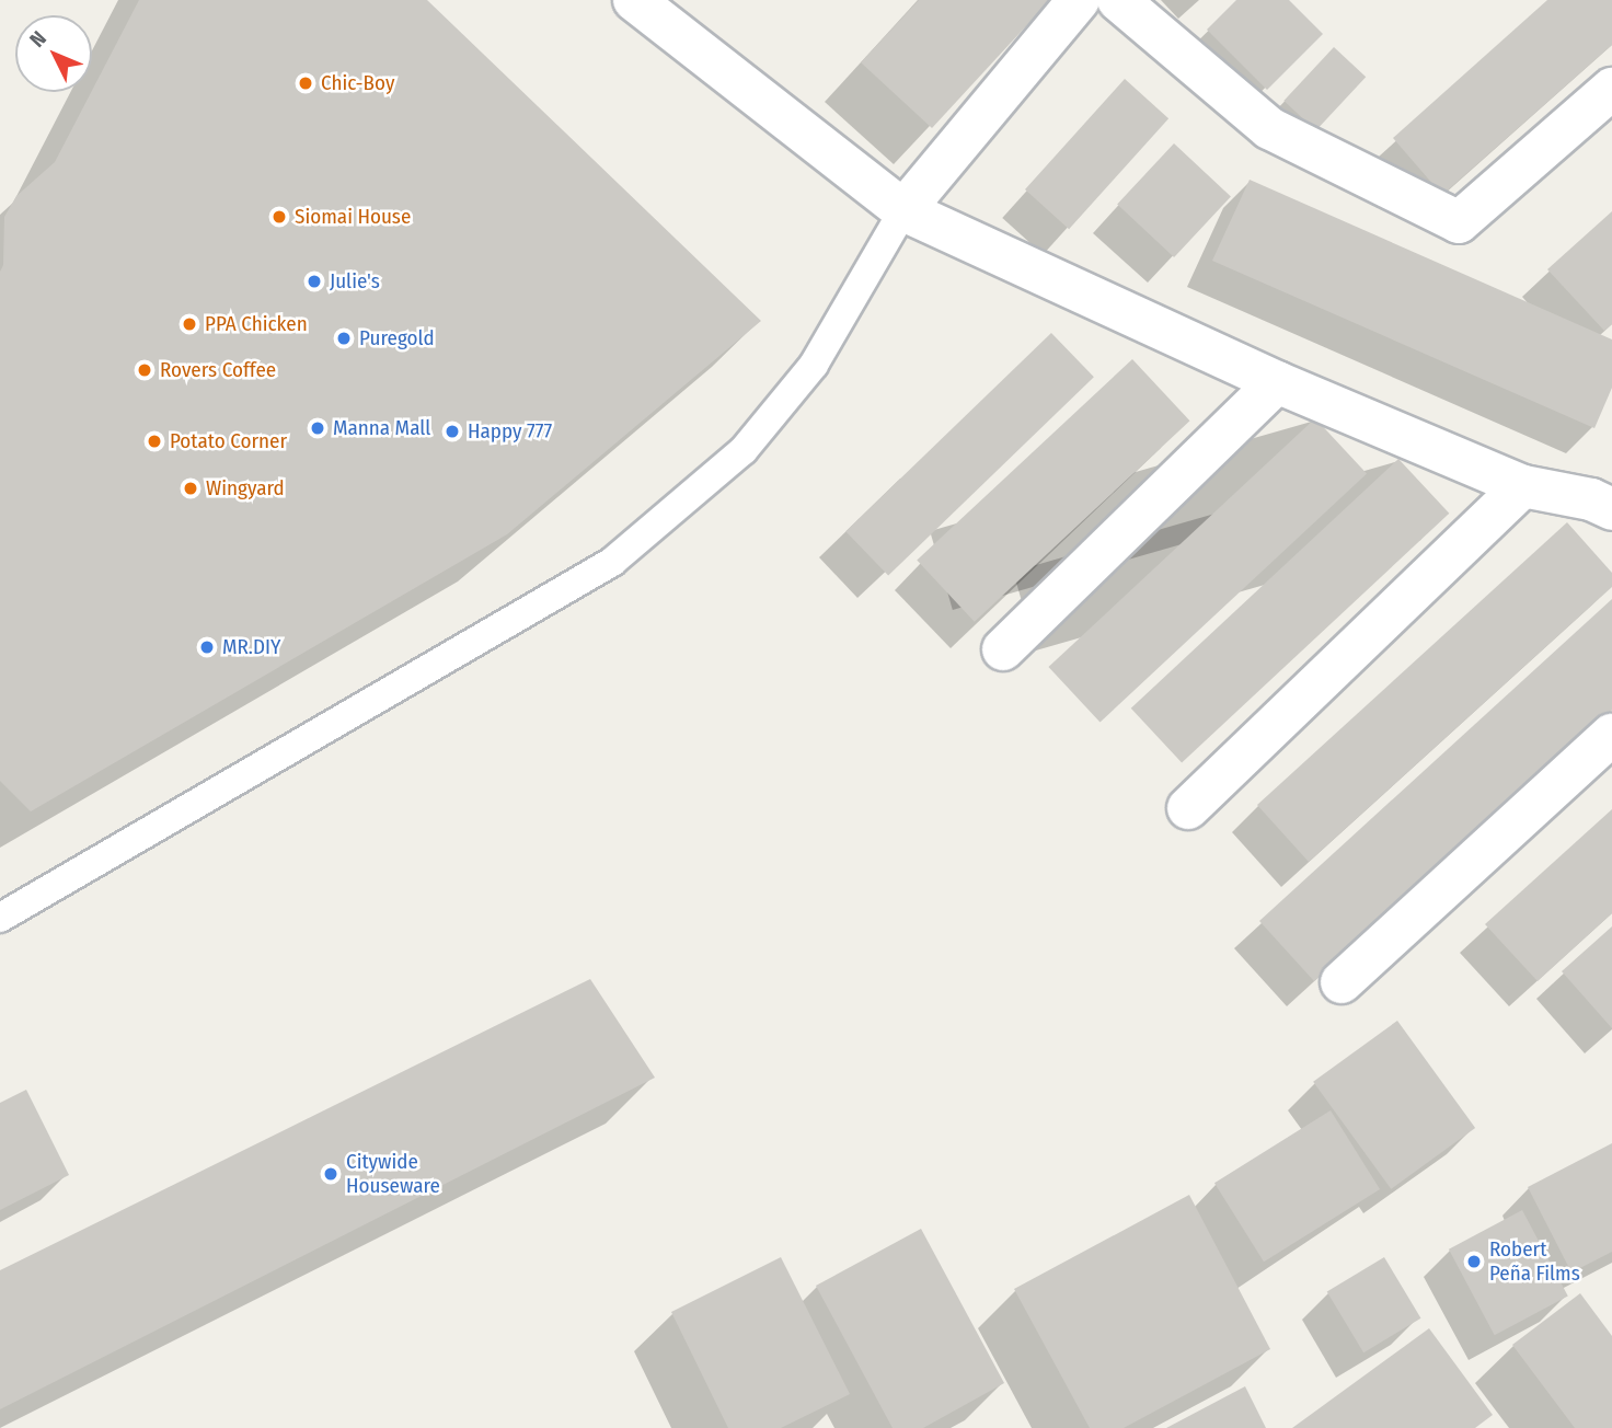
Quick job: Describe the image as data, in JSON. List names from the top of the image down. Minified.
{"places":["Chic-Boy","Siomai House","Julie's","PPA Chicken","Puregold","Rovers Coffee","Manna Mall","Happy 777","Potato Corner","Wingyard","MR.DIY","Citywide Houseware","Robert Peña Films"],"north":"top left"}
